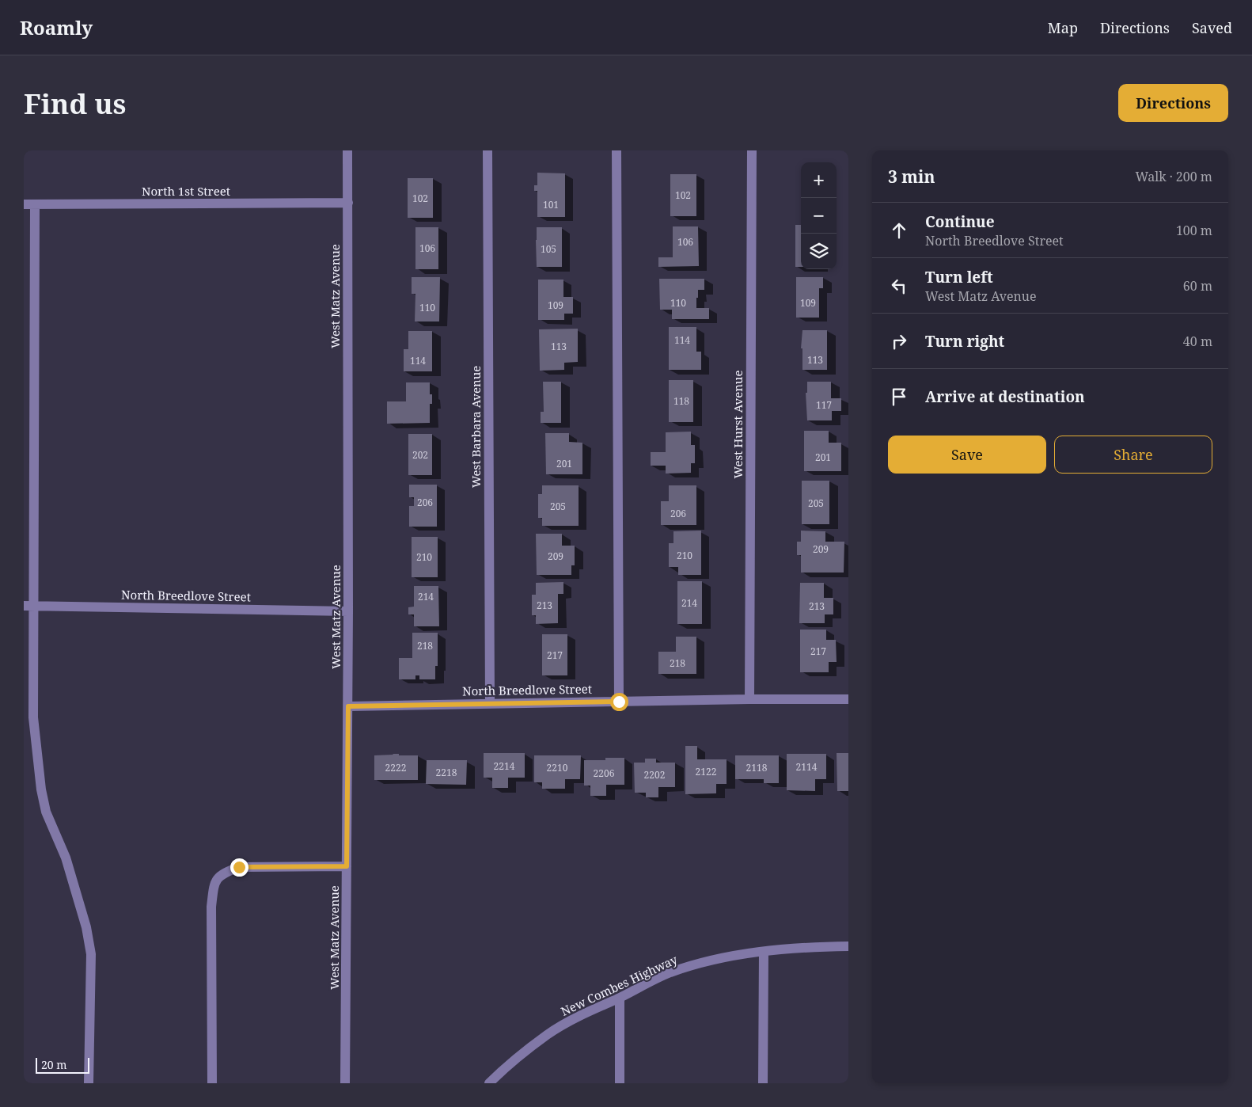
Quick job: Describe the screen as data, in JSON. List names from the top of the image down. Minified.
{"streets":{"street":["North 1st Street","West Matz Avenue","West Hurst Avenue","West Barbara Avenue","North Breedlove Street","New Combes Highway"]},"crossings":[["North 1st Street","West Matz Avenue"],["West Matz Avenue","North Breedlove Street"],["West Hurst Avenue","North Breedlove Street"],["West Barbara Avenue","North Breedlove Street"]],"house_numbers":["102","102","101","106","106","105","110","109","109","110","114","113","113","114","118","117","202","201","201","206","205","205","206","209","210","209","210","214","214","213","213","218","217","217","218","2214","2114","2222","2210","2118","2122","2218","2206","2202"],"scale_bar":"20 m","page":{"header":"Roamly","nav":["Map","Directions","Saved"],"buttons":["Directions",["Save","Share"]],"title":"Find us","heading":["3 min","Walk · 200 m"],"map_buttons":["+","−"],"list":[["Continue","North Breedlove Street","100 m"],["Turn left","West Matz Avenue","60 m"],["Turn right","40 m"],"Arrive at destination"],"scale":"20 m"}}
